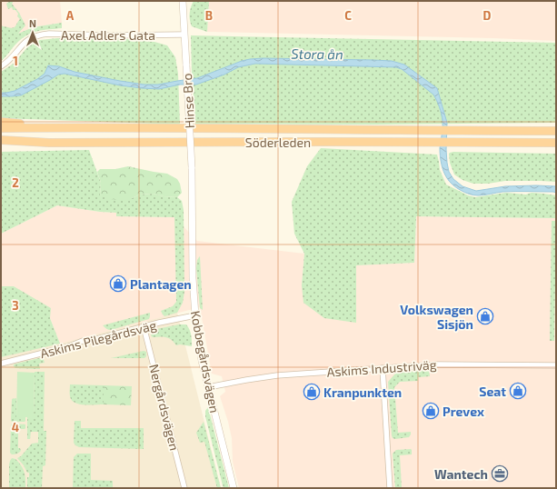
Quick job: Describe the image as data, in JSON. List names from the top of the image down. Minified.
{"streets":{"highway":["Söderleden"],"street":["Axel Adlers Gata","Hinse Bro","Askims Pilegårdsväg","Kobbegårdsvägen","Askims Industriväg","Nergårdsvägen"]},"crossings":[["Axel Adlers Gata","Hinse Bro"],["Hinse Bro","Kobbegårdsvägen"],["Askims Pilegårdsväg","Kobbegårdsvägen"],["Askims Pilegårdsväg","Nergårdsvägen"],["Kobbegårdsvägen","Askims Industriväg"]],"water":["Stora ån"],"places":{"shop":["Plantagen","Volkswagen Sisjön","Seat","Kranpunkten","Prevex"],"office":["Wantech"]},"north":"top","grid":{"columns":["A","B","C","D"],"rows":["1","2","3","4"]}}
